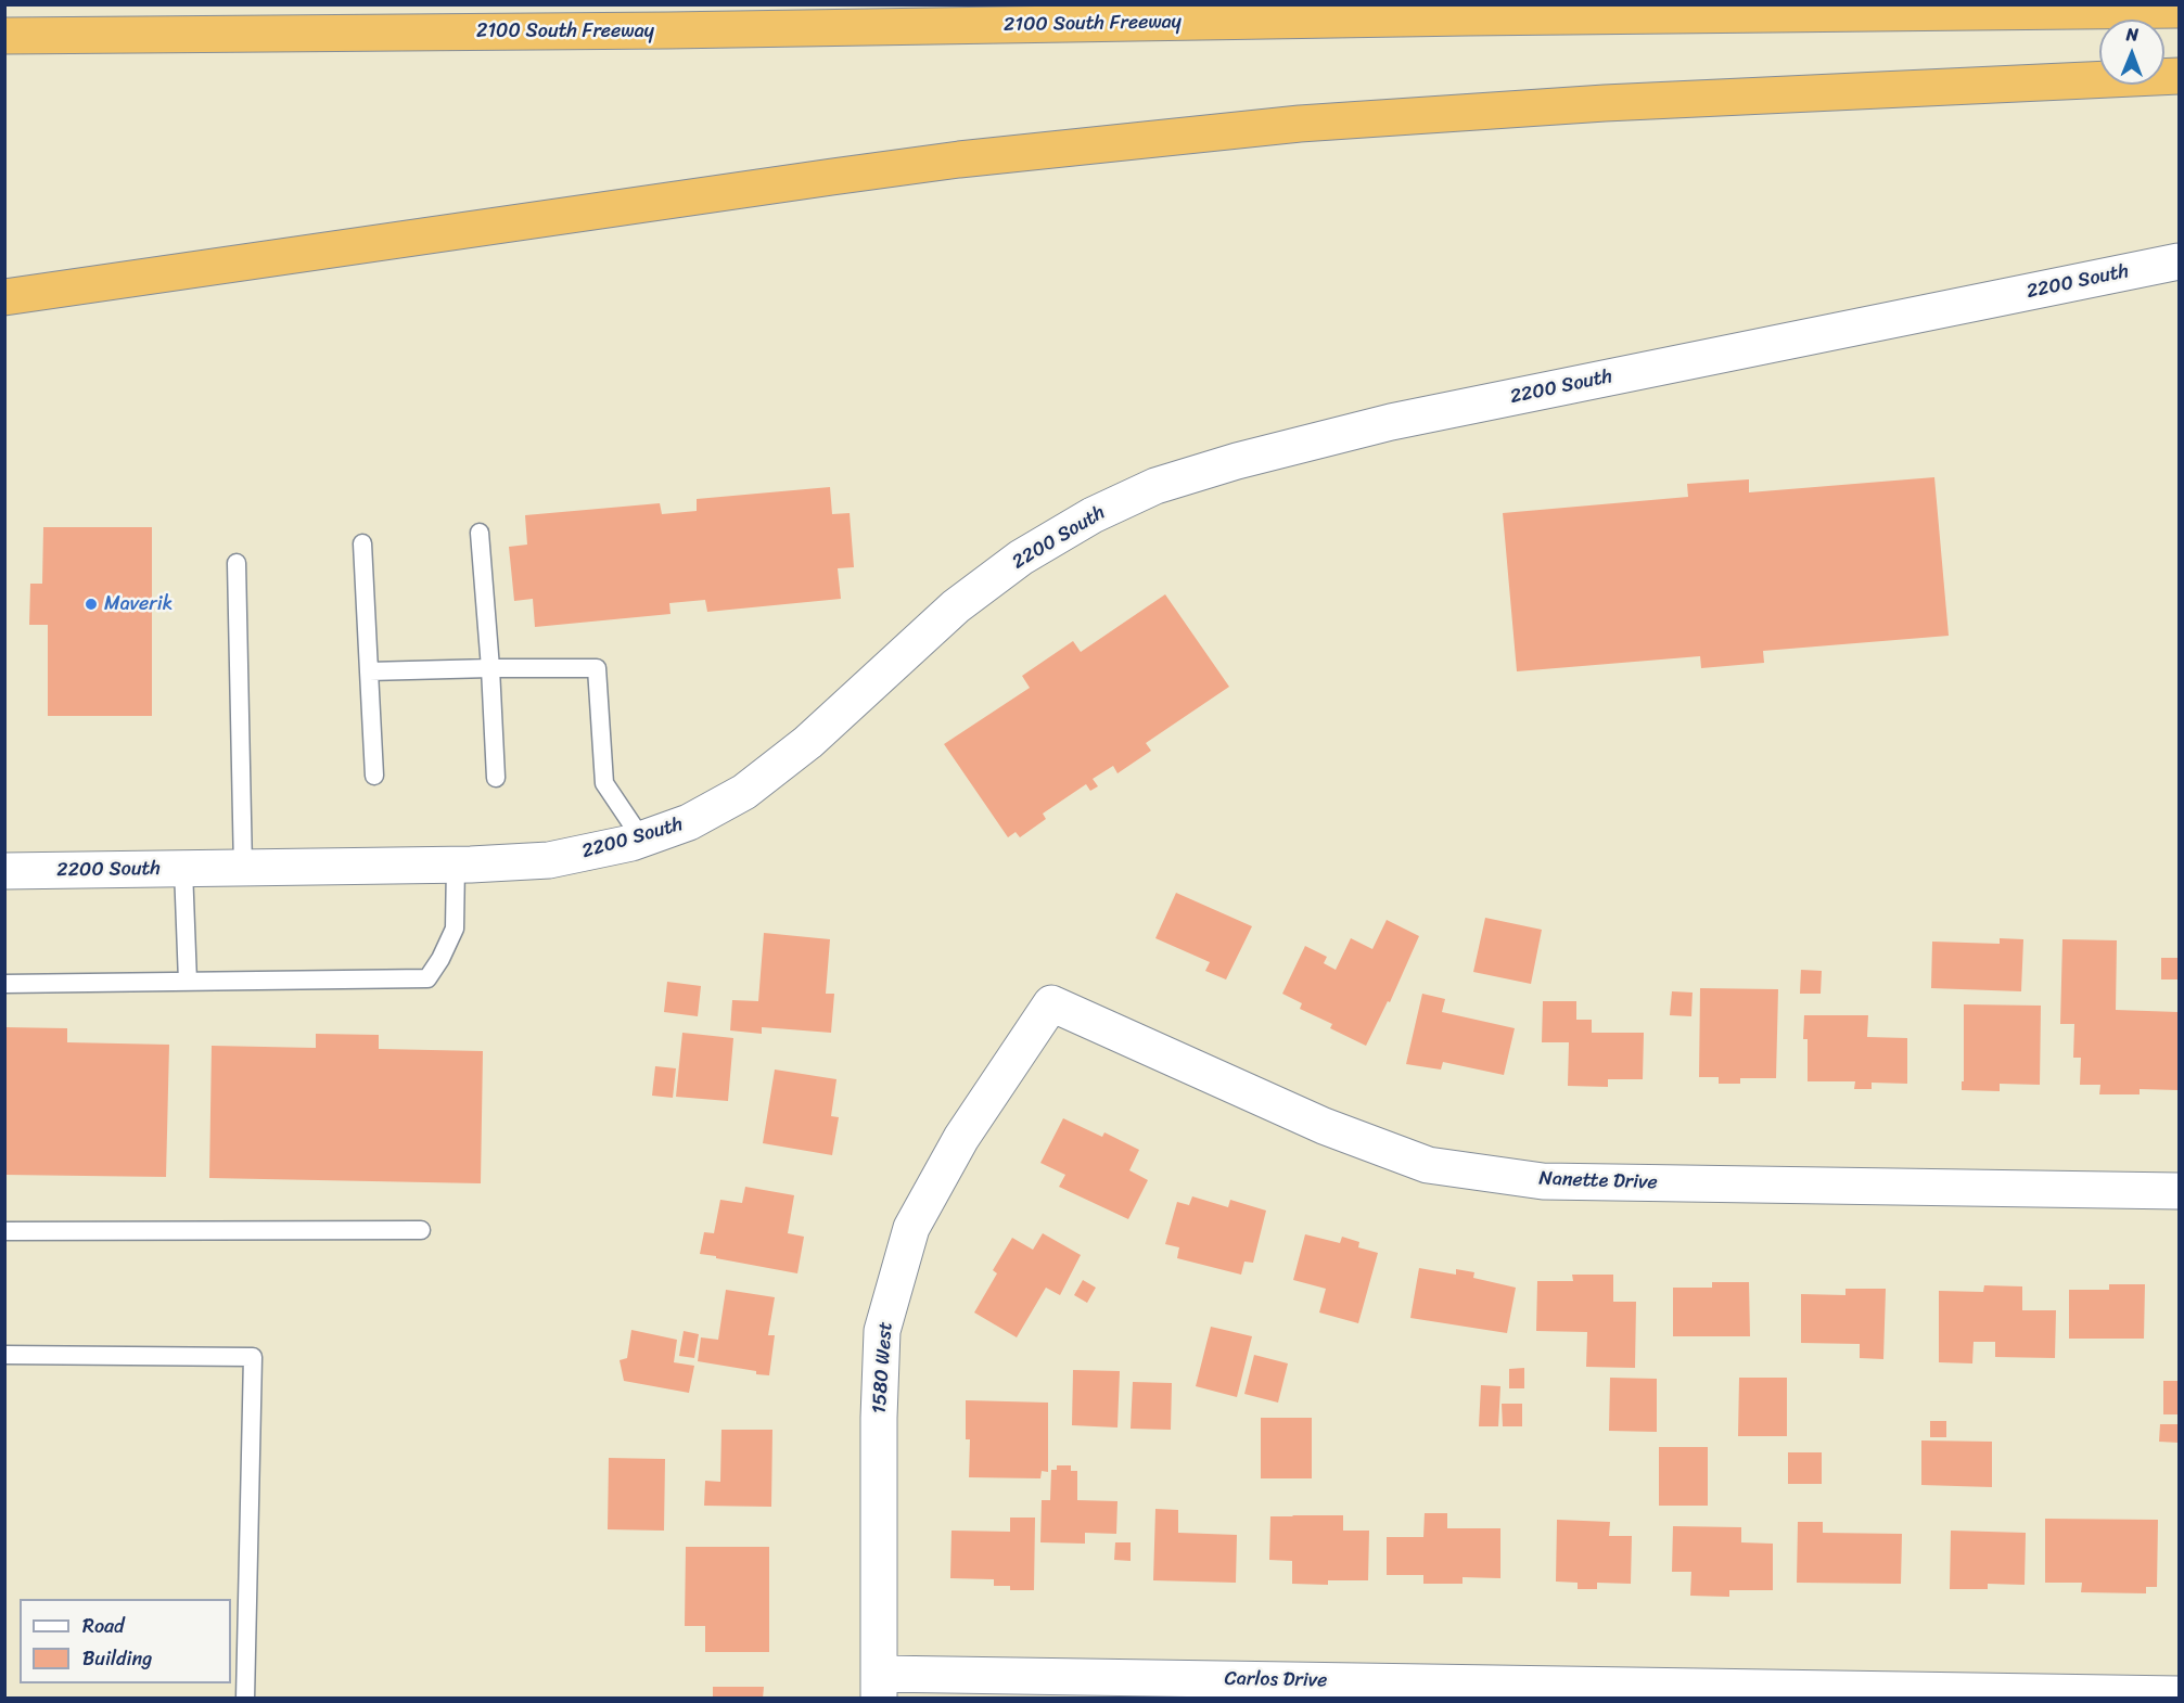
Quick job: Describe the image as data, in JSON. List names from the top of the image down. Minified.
{"streets":{"highway":["2100 South Freeway"],"street":["2200 South","Nanette Drive","1580 West","Carlos Drive"]},"crossings":[["Nanette Drive","1580 West"],["1580 West","Carlos Drive"]],"places":["Maverik"],"legend":["Road","Building"],"north":"top"}
